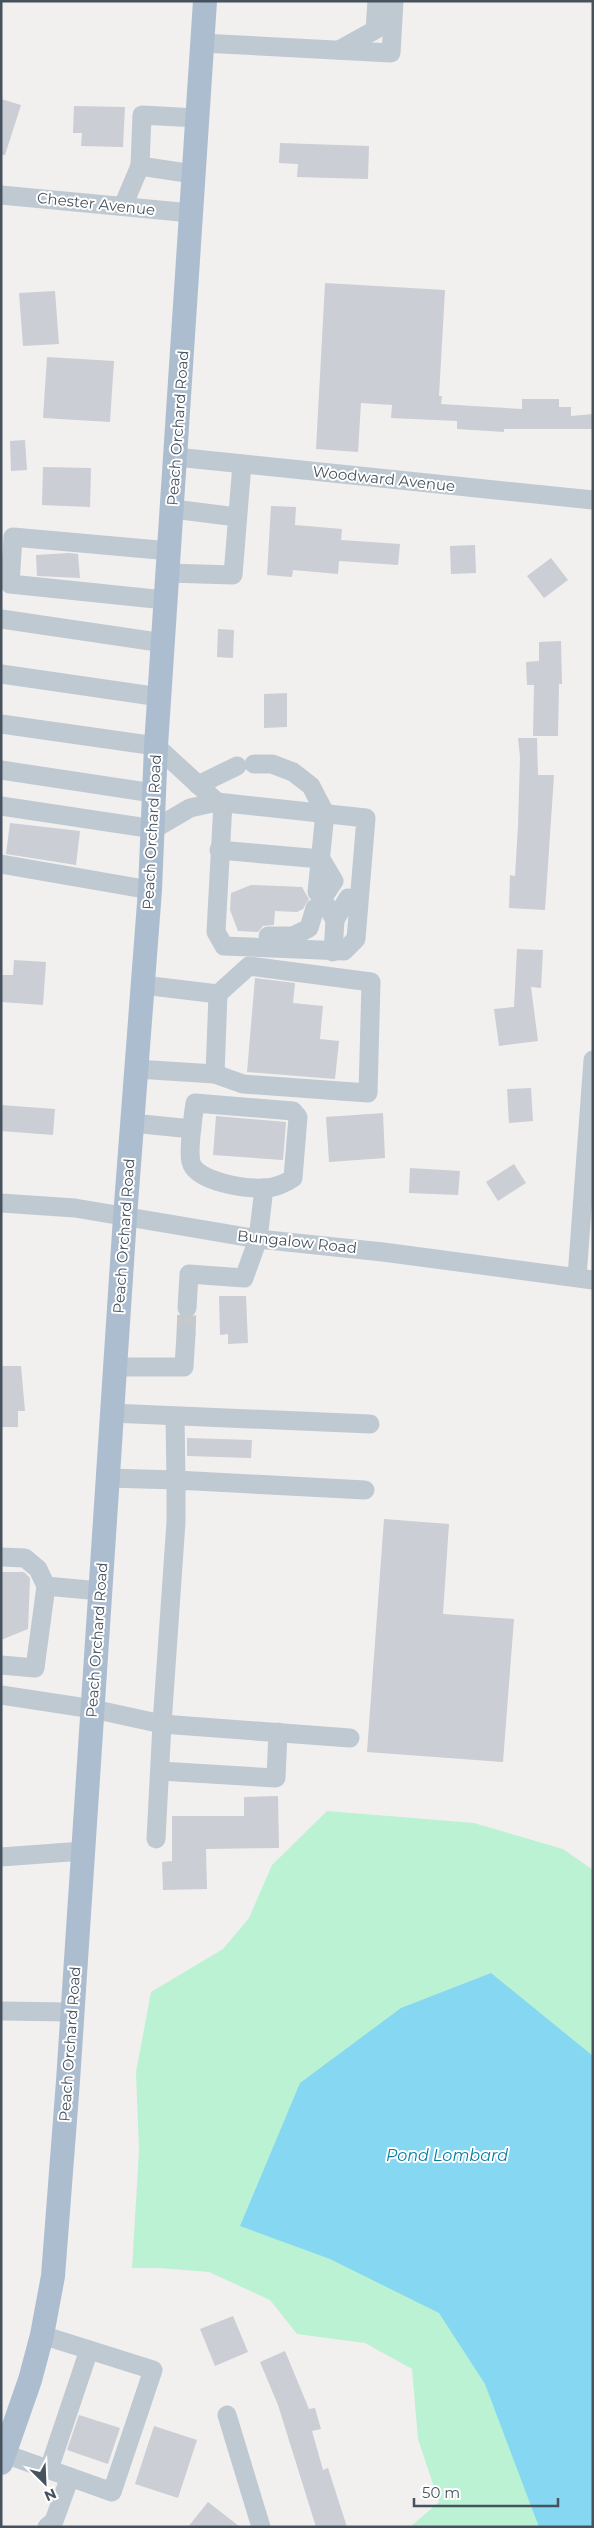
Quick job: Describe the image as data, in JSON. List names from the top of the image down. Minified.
{"streets":{"main road":["Peach Orchard Road"],"street":["Chester Avenue","Woodward Avenue","Bungalow Road"]},"crossings":[["Chester Avenue","Peach Orchard Road"],["Peach Orchard Road","Woodward Avenue"],["Peach Orchard Road","Bungalow Road"]],"water":["Pond Lombard"],"scale_bar":"50 m","north":"bottom right"}
